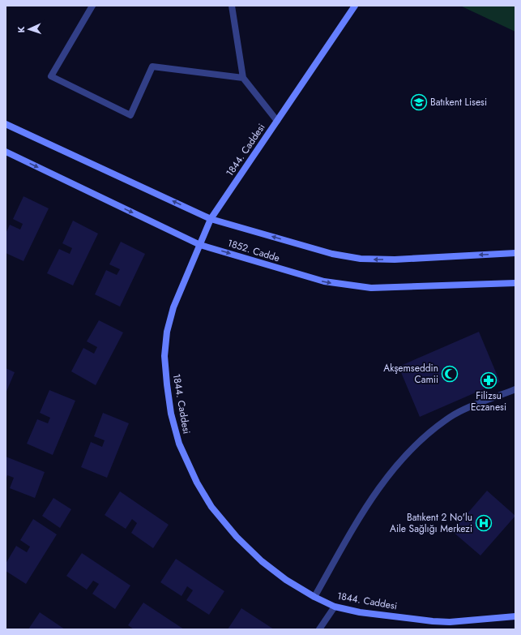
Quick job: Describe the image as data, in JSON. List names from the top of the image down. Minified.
{"streets":{"street":["1844. Caddesi","1852. Cadde"]},"crossings":[["1844. Caddesi","1852. Cadde"]],"places":{"school or university":["Batıkent Lisesi"],"mosque":["Akşemseddin Camii"],"pharmacy":["Filizsu Eczanesi"],"hospital":["Batıkent 2 No'lu Aile Sağlığı Merkezi"]},"north":"left"}
